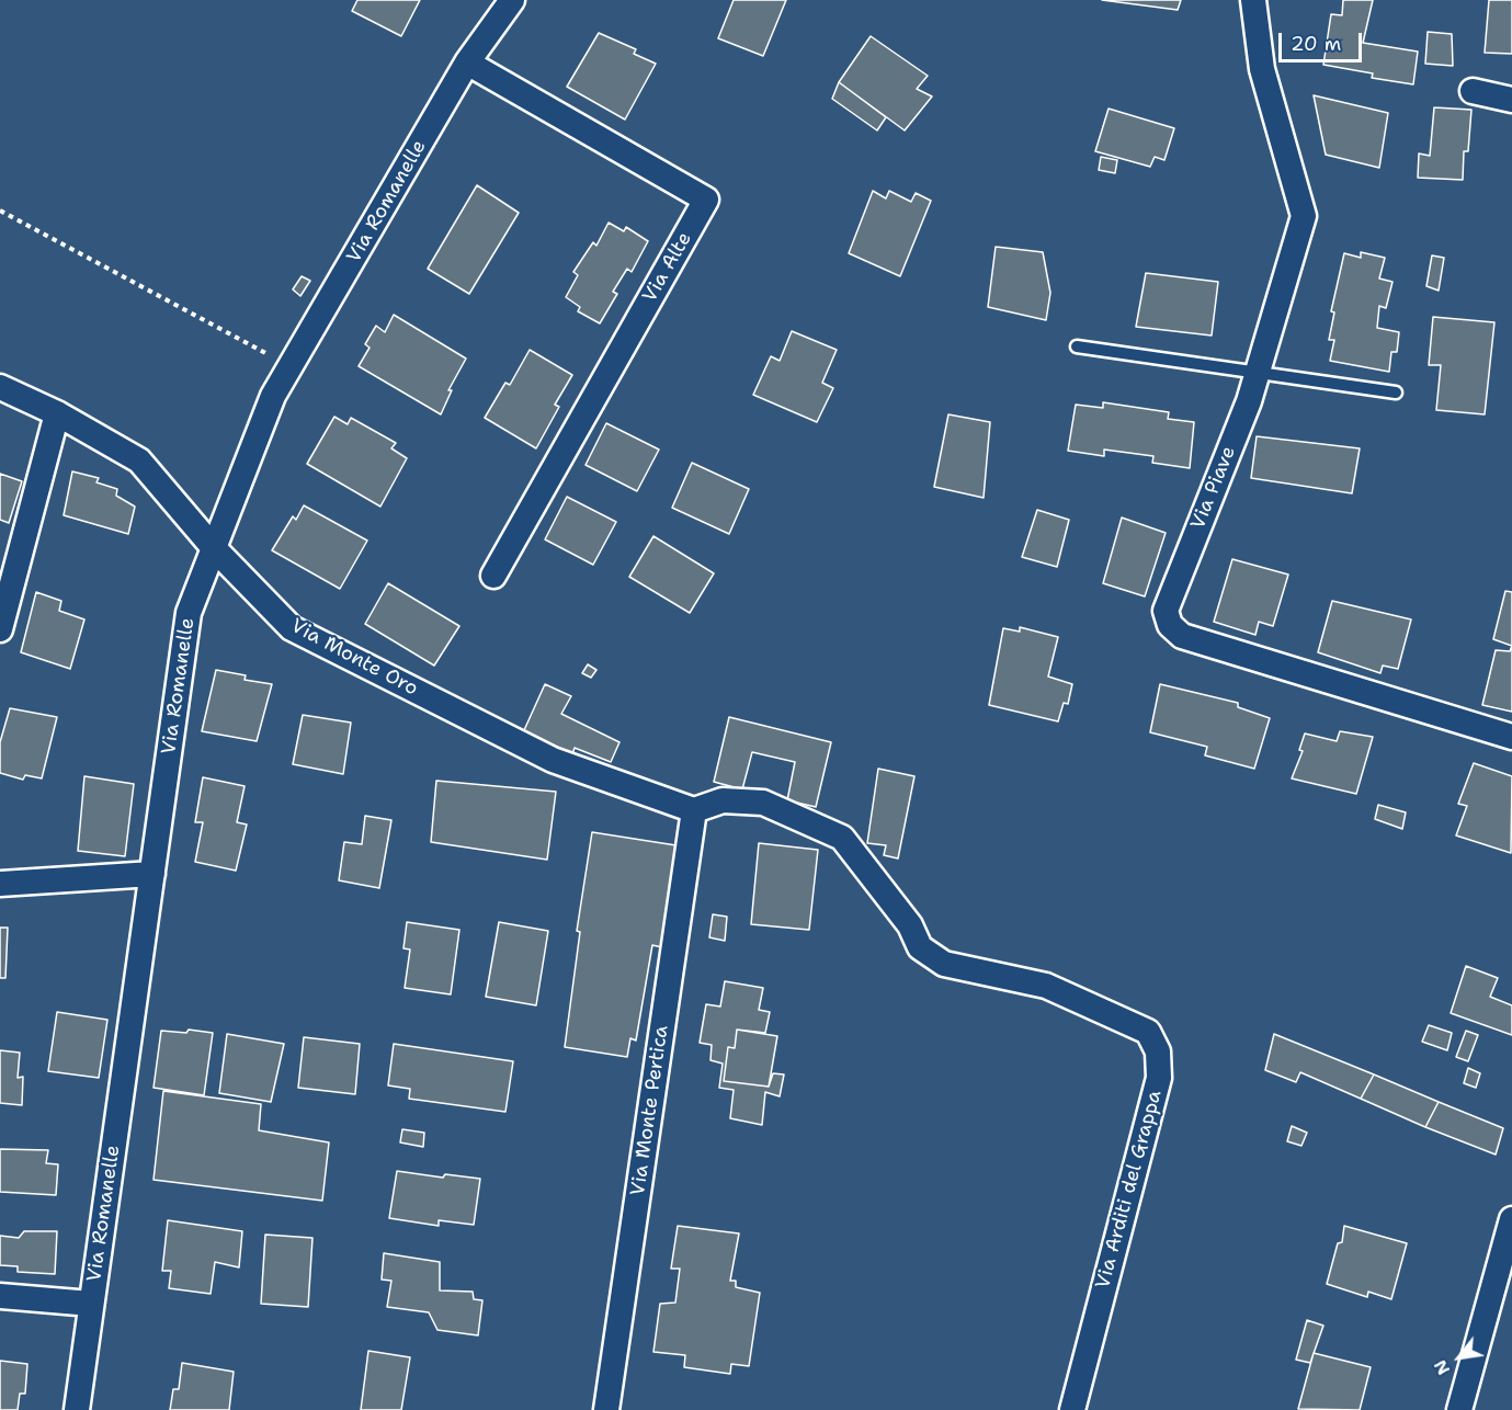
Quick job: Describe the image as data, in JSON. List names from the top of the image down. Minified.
{"streets":{"street":["Via Romanelle","Via Alte","Via Piave","Via Monte Oro","Via Monte Pertica","Via Arditi del Grappa"]},"crossings":[["Via Romanelle","Via Alte"],["Via Romanelle","Via Monte Oro"],["Via Monte Oro","Via Monte Pertica"],["Via Monte Oro","Via Arditi del Grappa"],["Via Monte Pertica","Via Arditi del Grappa"]],"scale_bar":"20 m","north":"bottom left"}
